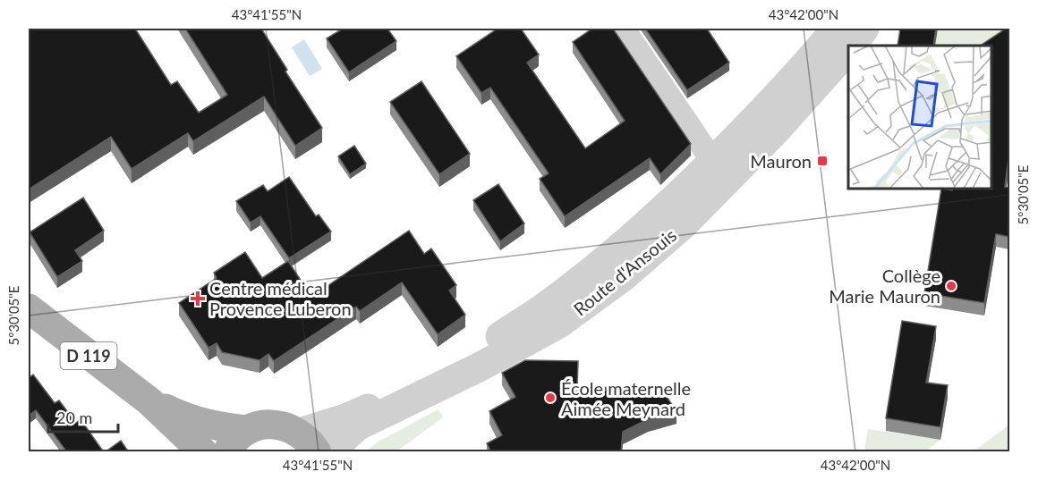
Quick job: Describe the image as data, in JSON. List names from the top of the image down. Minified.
{"streets":{"main road":["D 119"],"street":["Route d'Ansouis"]},"places":{"transit":["Mauron"],"other":["Collège Marie Mauron","École maternelle Aimée Meynard"],"health":["Centre médical Provence Luberon"]},"scale_bar":"20 m","coordinates":["43°41'55\"N","43°42'00\"N","5°30'05\"E"]}
